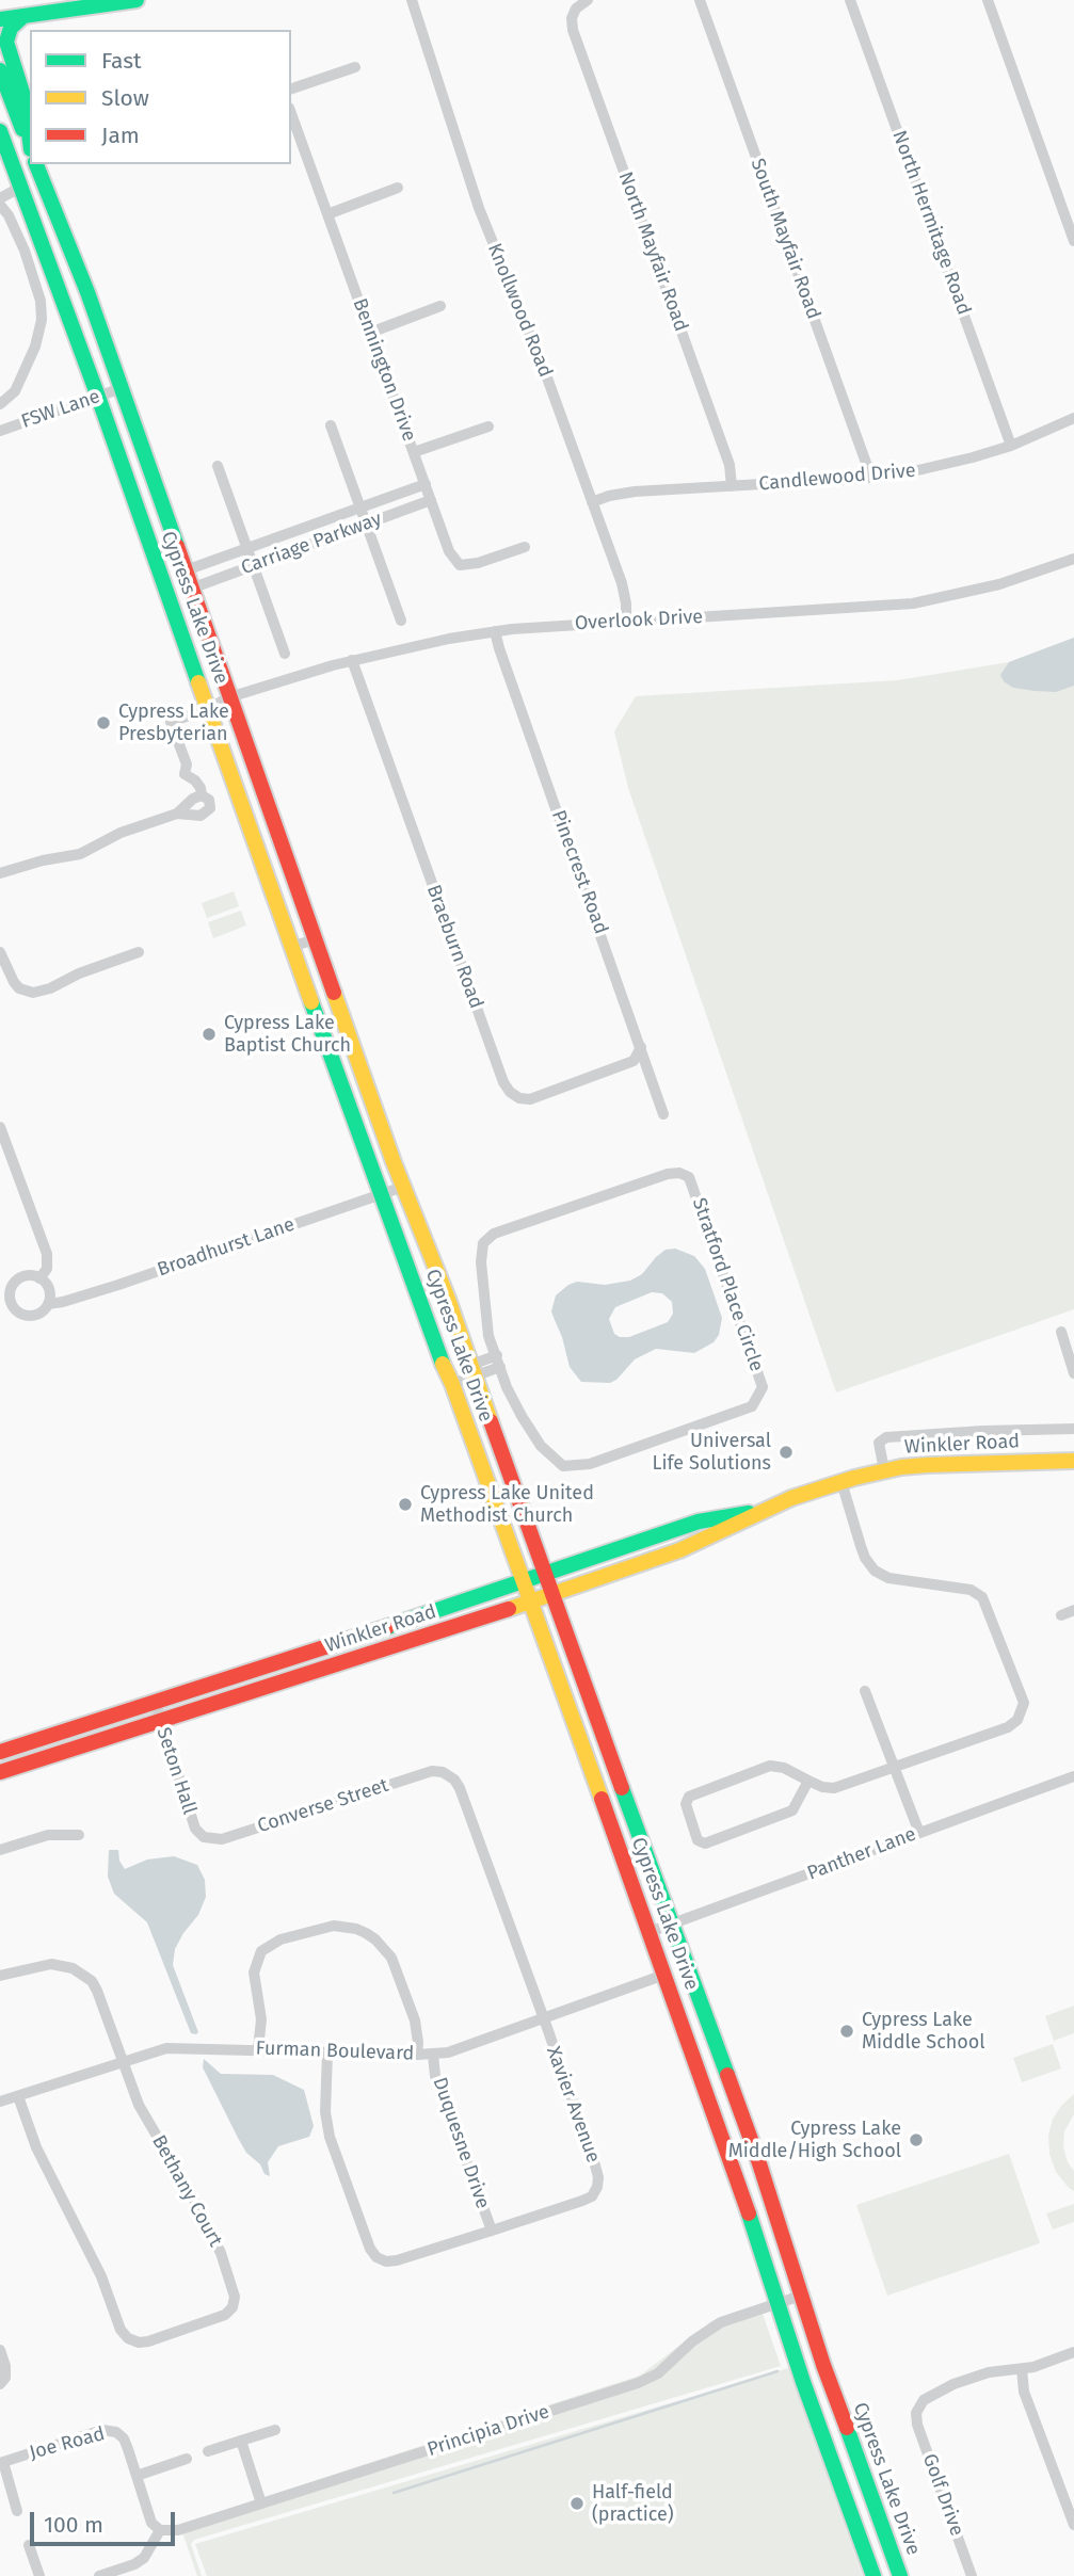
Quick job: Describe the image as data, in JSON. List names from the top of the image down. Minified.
{"streets":{"main road":["Cypress Lake Drive","Winkler Road"],"street":["North Hermitage Road","South Mayfair Road","North Mayfair Road","Knollwood Road","Bennington Drive","FSW Lane","Candlewood Drive","Carriage Parkway","Overlook Drive","Pinecrest Road","Braeburn Road","Broadhurst Lane","Stratford Place Circle","Seton Hall","Converse Street","Panther Lane","Furman Boulevard","Xavier Avenue","Duquesne Drive","Bethany Court","Principia Drive","Joe Road","Golf Drive"]},"crossings":[["North Hermitage Road","Candlewood Drive"],["South Mayfair Road","Candlewood Drive"],["North Mayfair Road","Candlewood Drive"],["Knollwood Road","Candlewood Drive"],["Knollwood Road","Overlook Drive"],["Bennington Drive","Carriage Parkway"],["FSW Lane","Cypress Lake Drive"],["Carriage Parkway","Cypress Lake Drive"],["Cypress Lake Drive","Overlook Drive"],["Cypress Lake Drive","Broadhurst Lane"],["Cypress Lake Drive","Winkler Road"],["Cypress Lake Drive","Panther Lane"],["Cypress Lake Drive","Furman Boulevard"],["Cypress Lake Drive","Principia Drive"],["Overlook Drive","Pinecrest Road"],["Overlook Drive","Braeburn Road"],["Pinecrest Road","Braeburn Road"],["Winkler Road","Seton Hall"],["Seton Hall","Converse Street"],["Converse Street","Xavier Avenue"],["Furman Boulevard","Xavier Avenue"],["Furman Boulevard","Duquesne Drive"],["Furman Boulevard","Bethany Court"],["Xavier Avenue","Duquesne Drive"],["Principia Drive","Joe Road"]],"places":["Cypress Lake Presbyterian","Cypress Lake Baptist Church","Universal Life Solutions","Cypress Lake United Methodist Church","Cypress Lake Middle School","Cypress Lake Middle/High School","Half-field (practice)"],"legend":["Fast","Slow","Jam"],"scale_bar":"100 m"}
